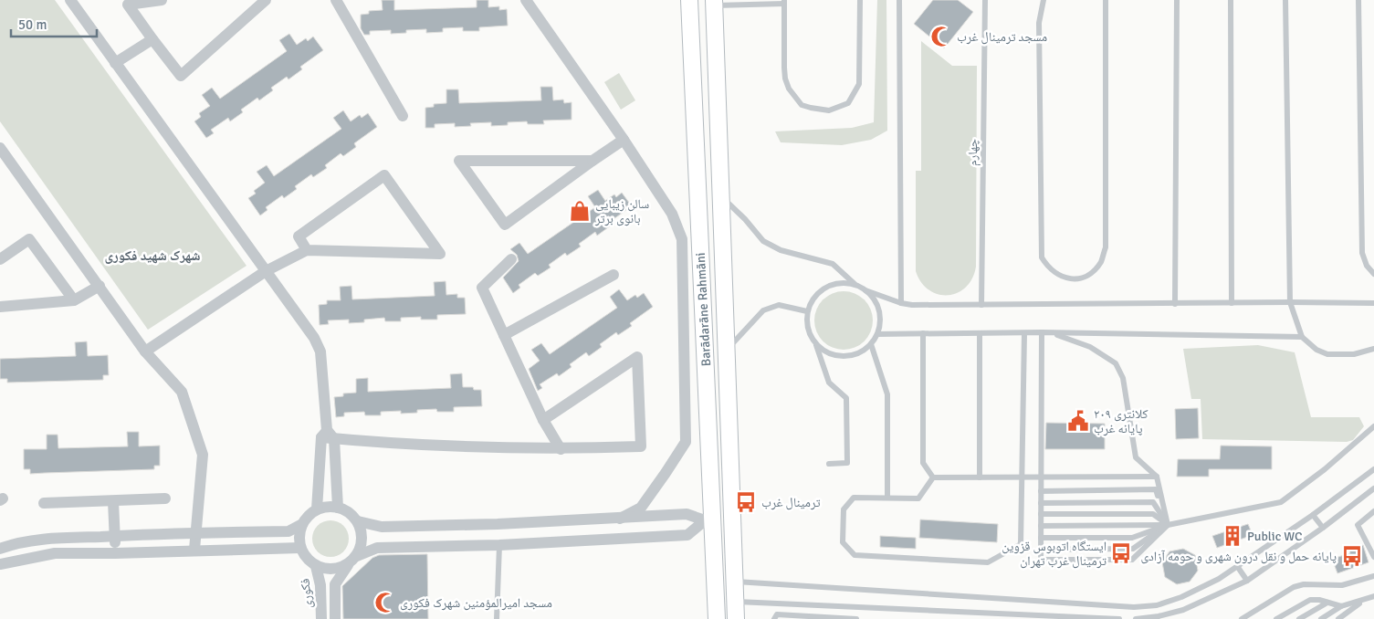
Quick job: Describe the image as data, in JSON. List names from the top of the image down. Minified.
{"streets":{"main road":["Barādarāne Rahmāni"],"street":["فکوری"],"lane":["چهارم"]},"districts":["شهرک شهید فکوری"],"places":{"mosque":["مسجد ترمینال غرب","مسجد امیرالمؤمنین شهرک فکوری"],"shop":["سالن زیبایی بانوی برتر"],"public building":["کلانتری ۲۰۹ پایانه غرب"],"bus stop":["ترمینال غرب","ایستگاه اتوبوس قزوین ترمینال غرب تهران","پایانه حمل و نقل درون شهری و حومه آزادی"],"building":["Public WC"]},"scale_bar":"50 m"}
